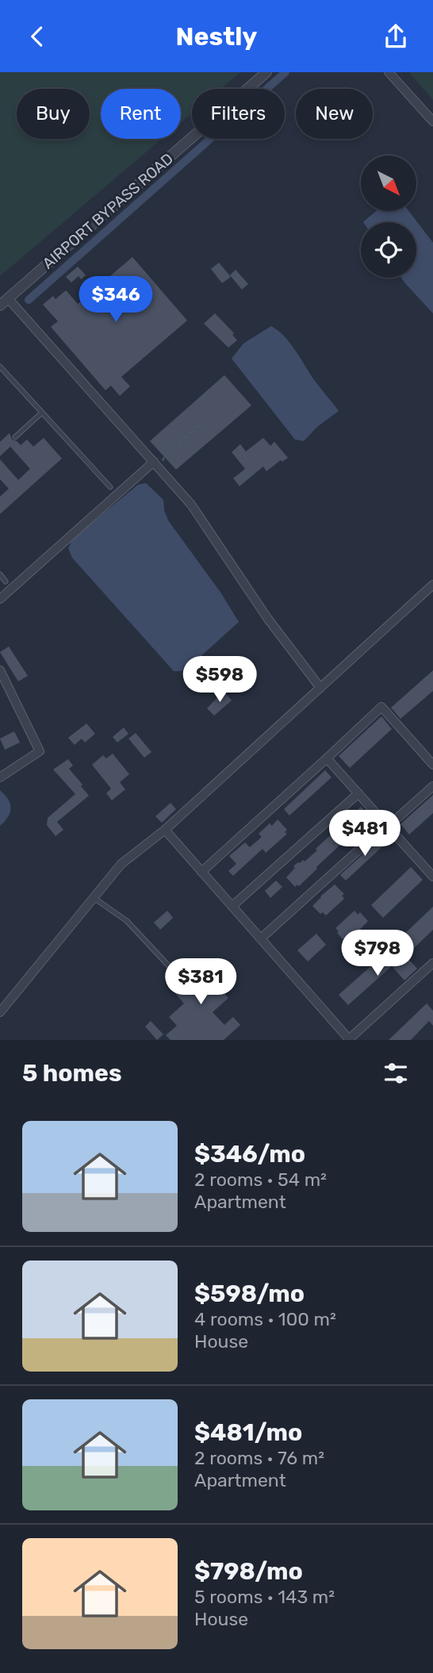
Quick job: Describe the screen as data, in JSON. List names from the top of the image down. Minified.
{"streets":{"street":["AIRPORT BYPASS ROAD"]},"north":"bottom right","page":{"header":"Nestly","chip":["Buy","Rent","Filters","New"],"price":["$346","$598","$481","$798","$381"],"heading":"5 homes","list":[{"name":"$346/mo","note":"2 rooms · 54 m² · Apartment"},{"name":"$598/mo","note":"4 rooms · 100 m² · House"},{"name":"$481/mo","note":"2 rooms · 76 m² · Apartment"},{"name":"$798/mo","note":"5 rooms · 143 m² · House"}]}}
